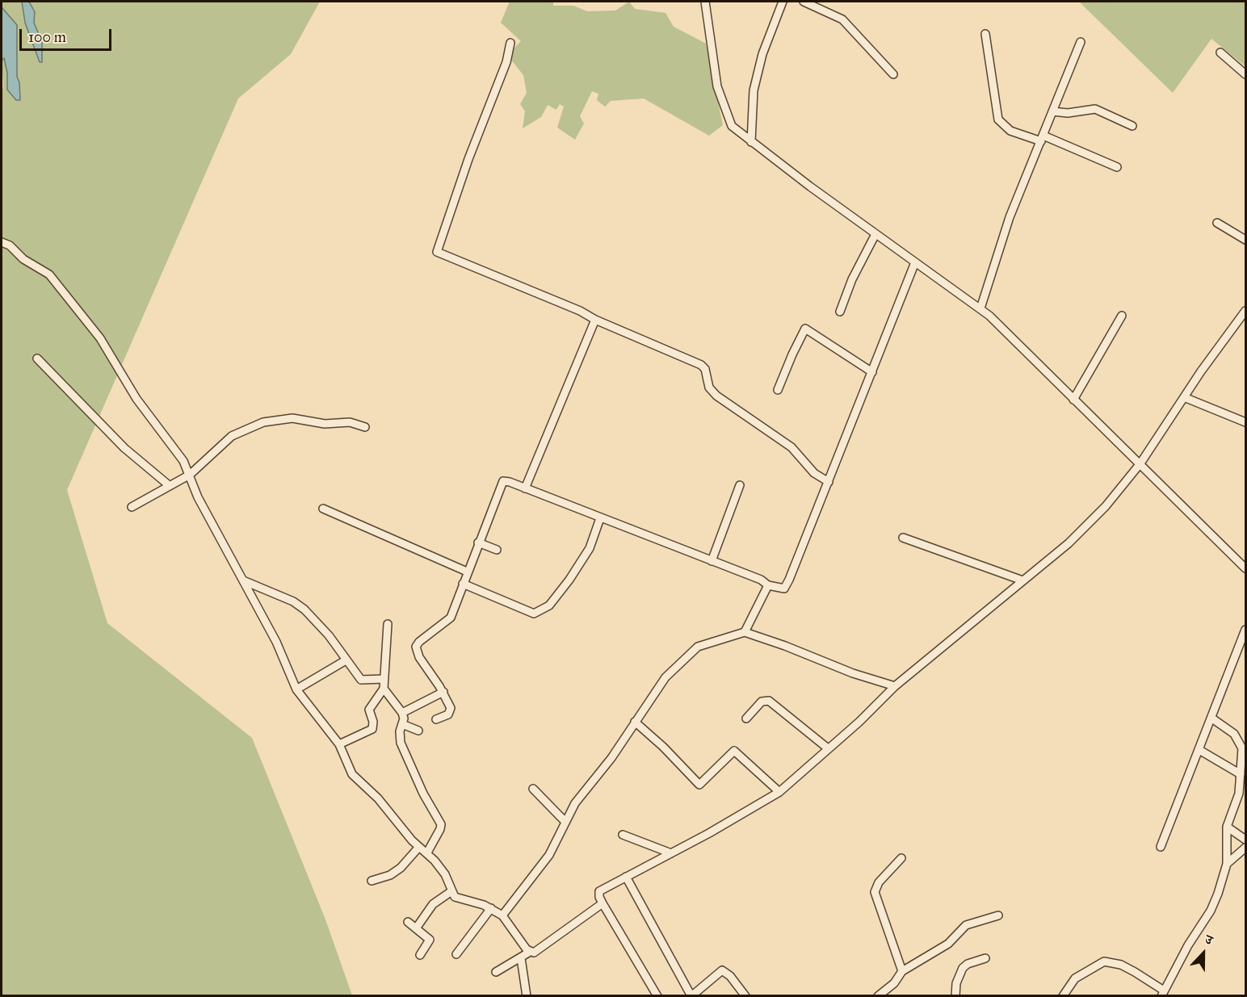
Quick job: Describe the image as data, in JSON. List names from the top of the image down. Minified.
{"scale_bar":"100 m","north":"top"}
